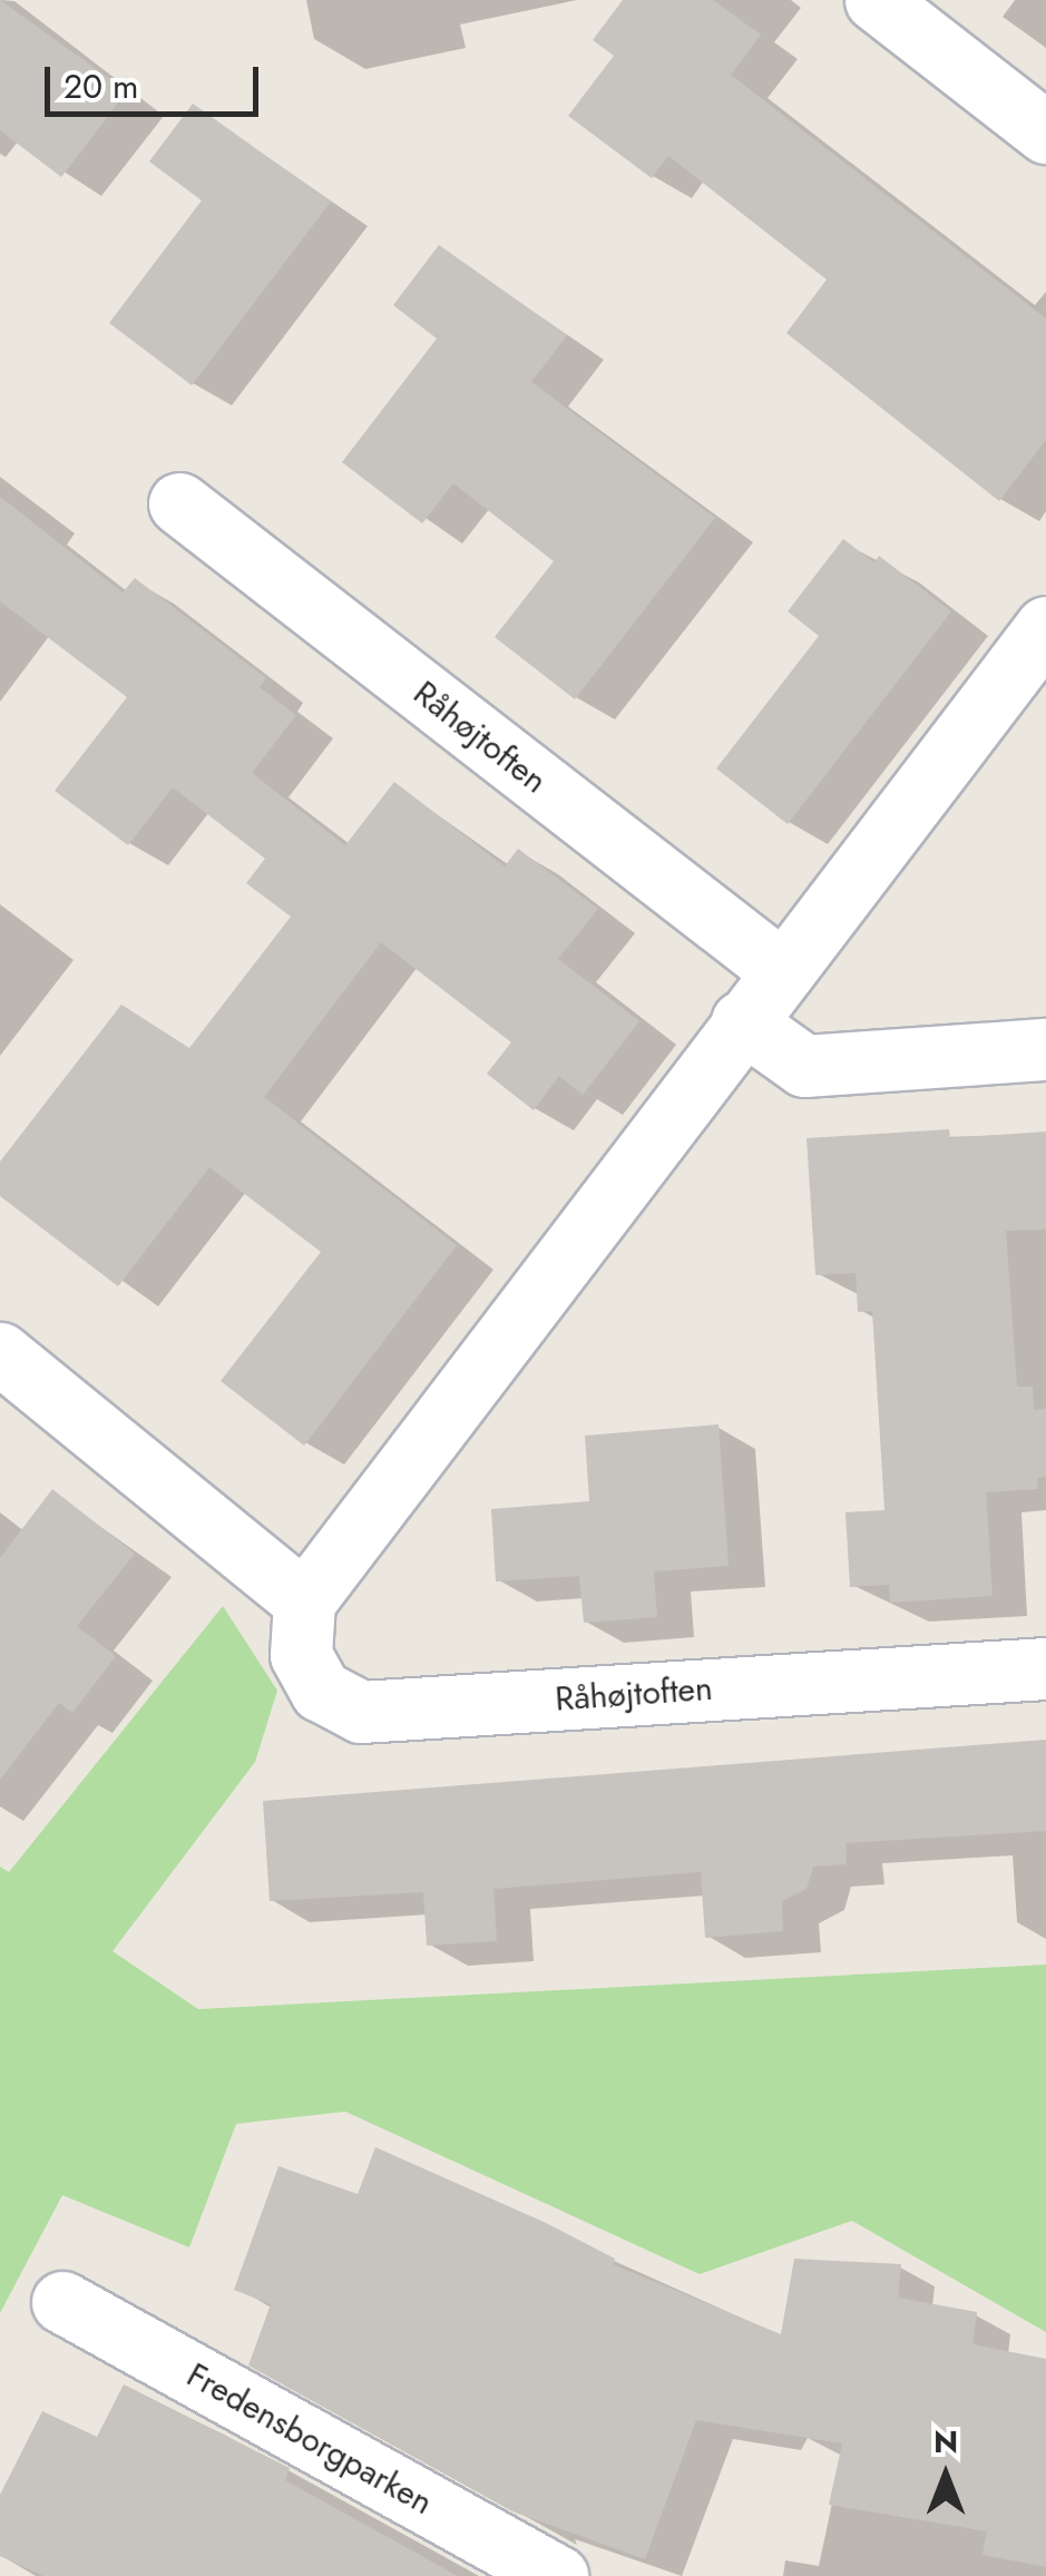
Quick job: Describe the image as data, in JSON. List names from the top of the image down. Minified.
{"streets":{"street":["Råhøjtoften","Fredensborgparken"]},"scale_bar":"20 m","north":"top"}
